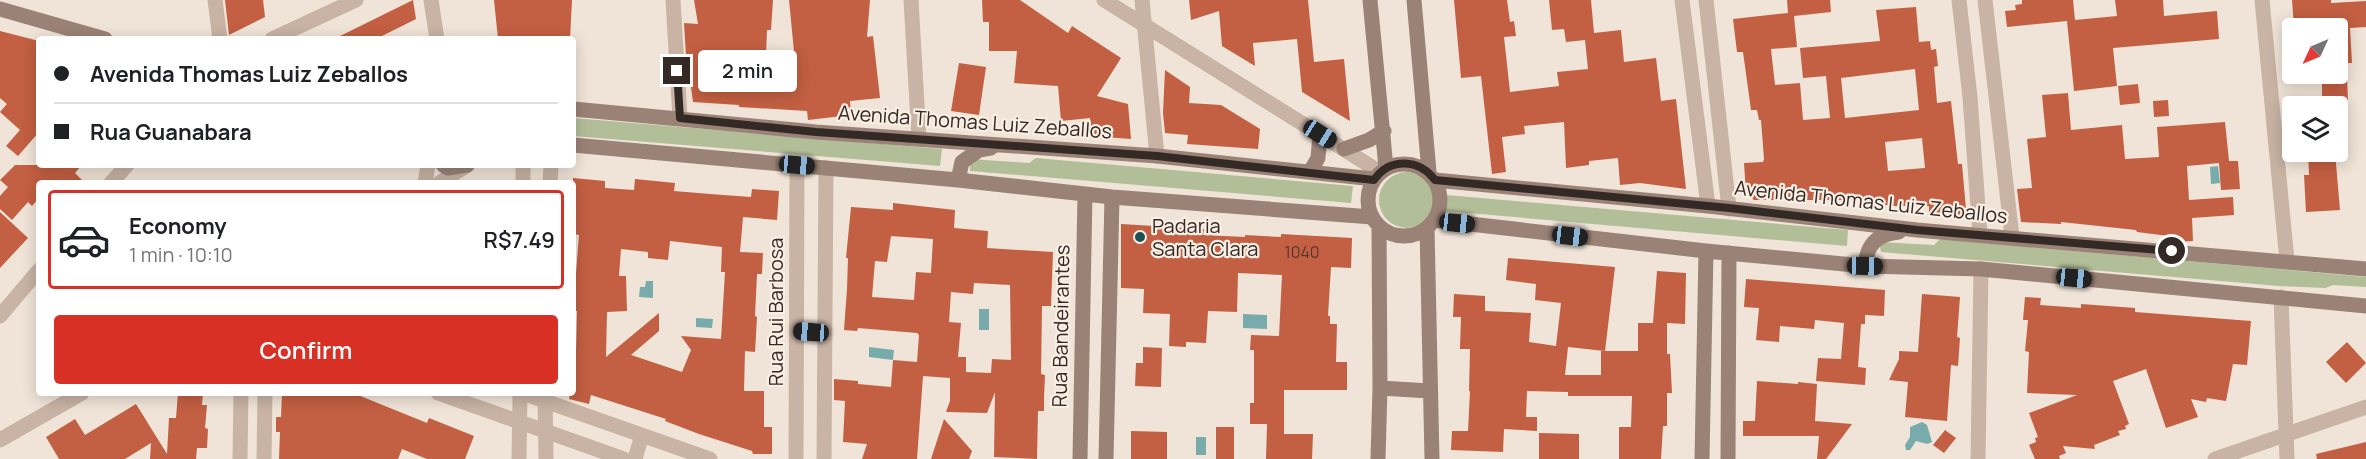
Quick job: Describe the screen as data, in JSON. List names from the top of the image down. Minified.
{"streets":{"main road":["Avenida Thomas Luiz Zeballos","Rua Bandeirantes"],"street":["Rua Rui Barbosa"]},"places":["Padaria Santa Clara"],"house_numbers":["1040"],"north":"bottom left","page":{"banner":["Avenida Thomas Luiz Zeballos","Rua Guanabara"],"bubble":"2 min","list":[{"name":"Economy","note":"1 min · 10:10","value":"R$7.49"}],"buttons":"Confirm"}}
